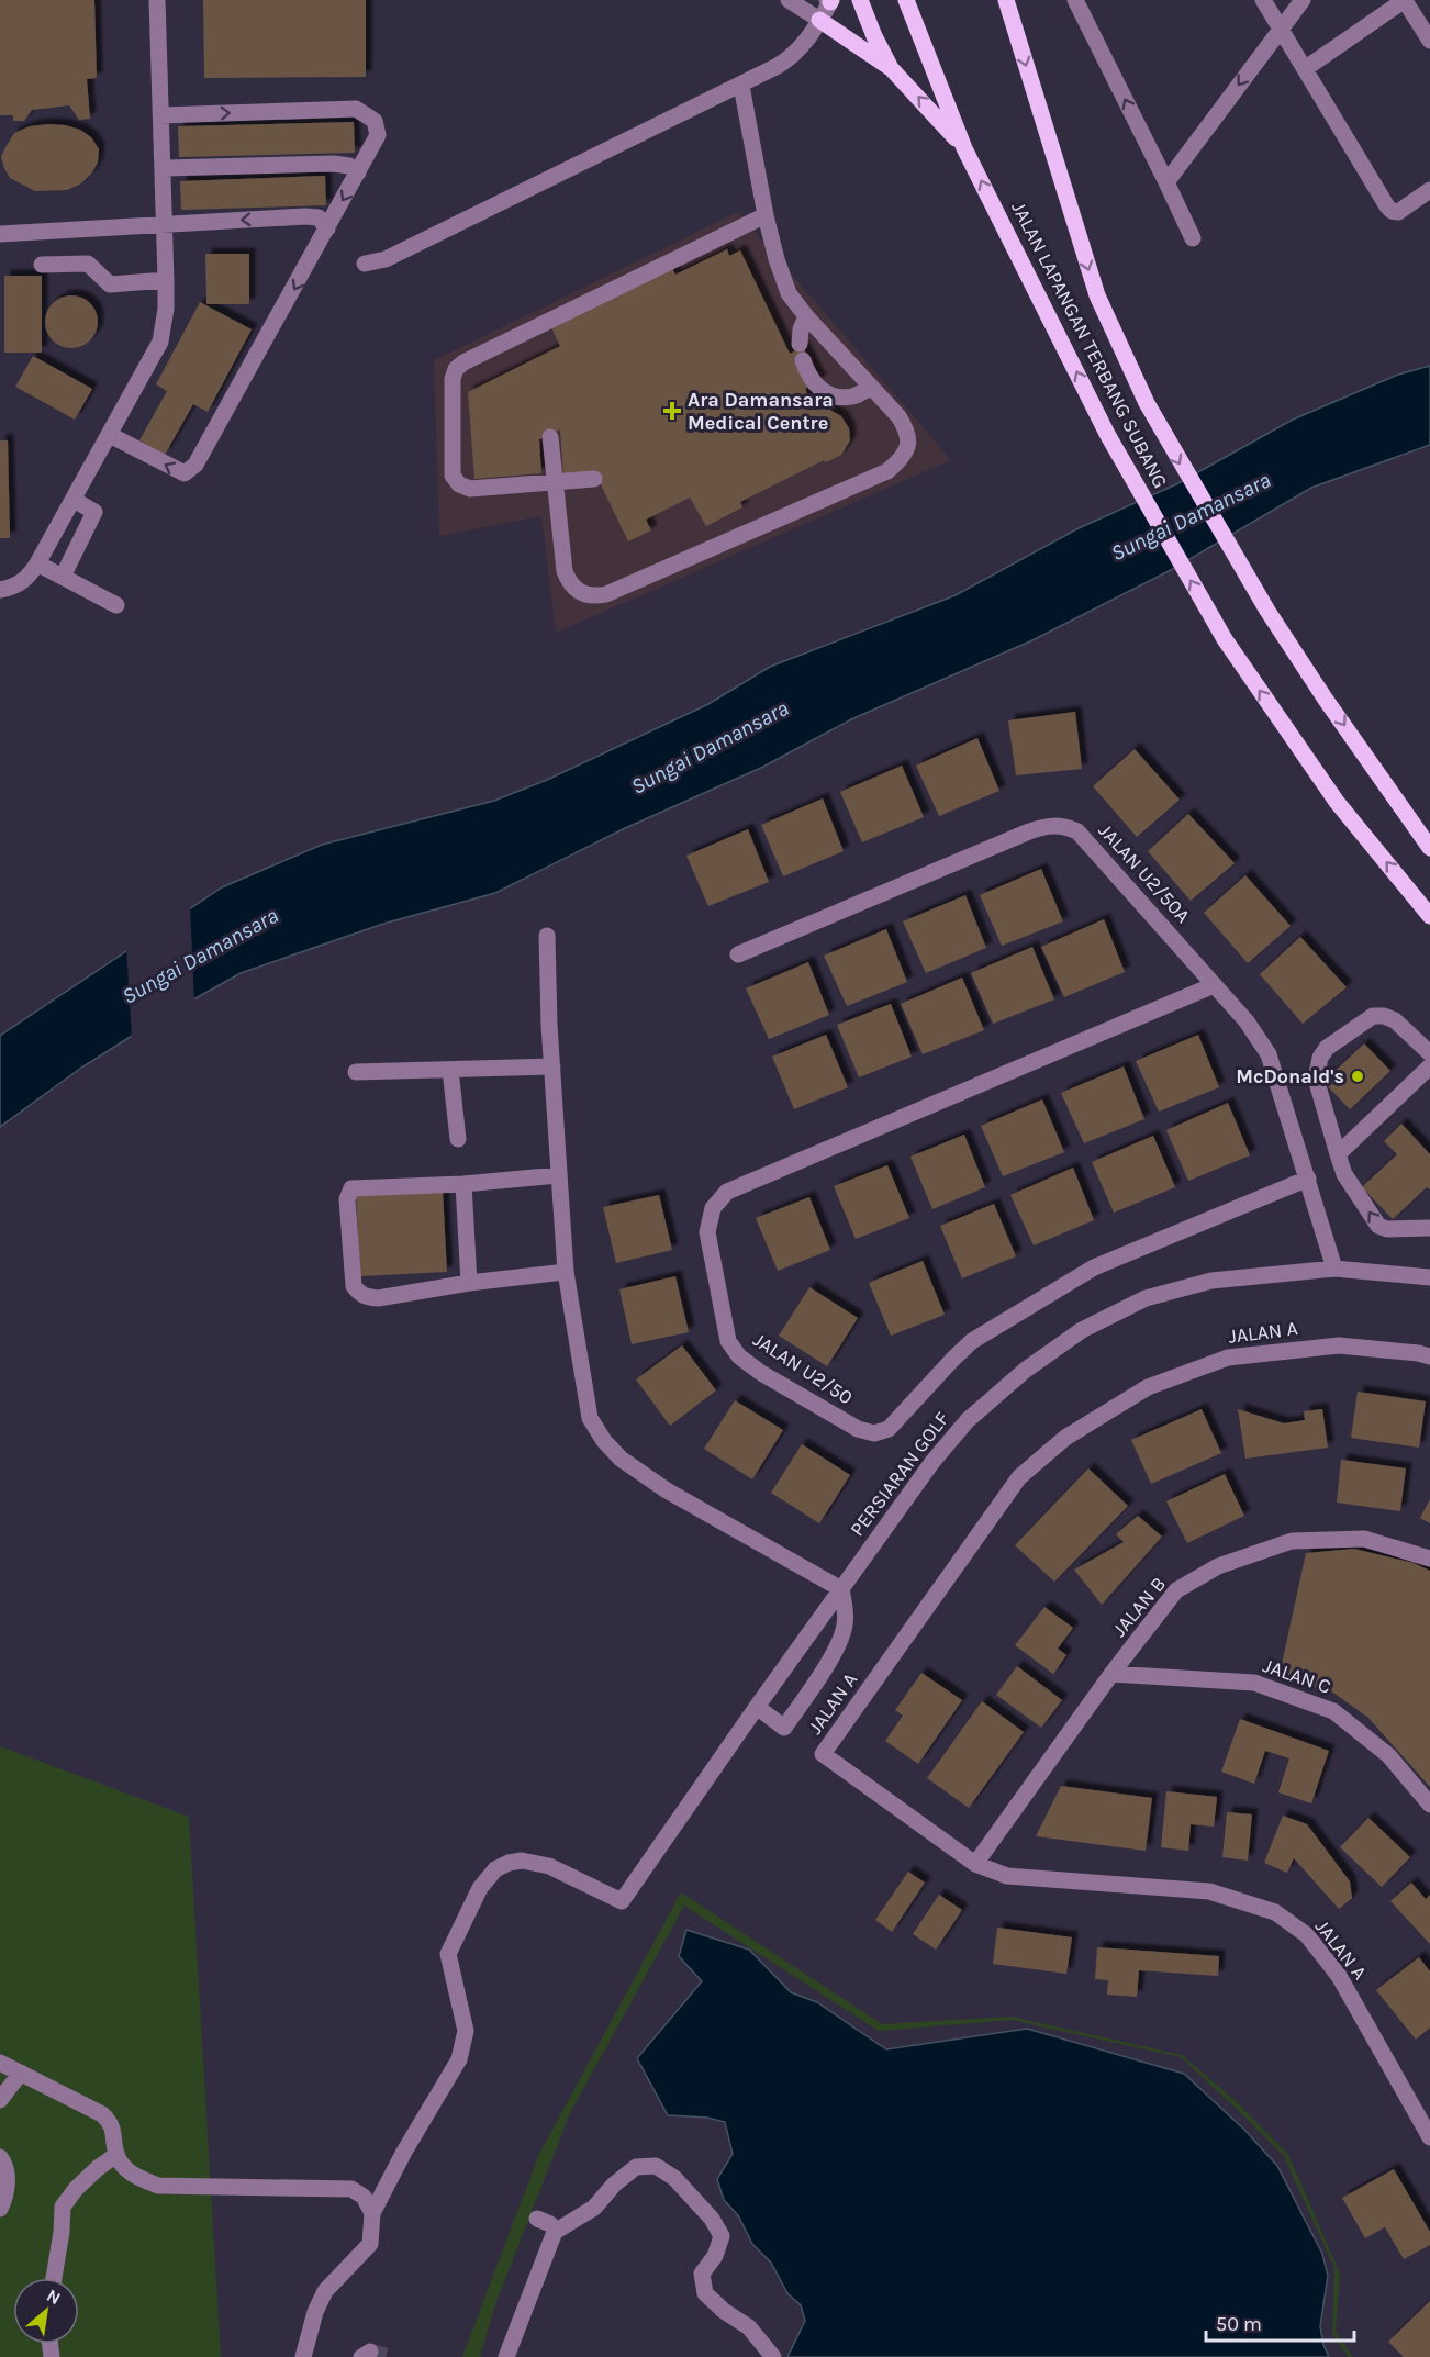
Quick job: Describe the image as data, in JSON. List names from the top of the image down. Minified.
{"streets":{"main road":["JALAN LAPANGAN TERBANG SUBANG"],"street":["JALAN U2/50A","JALAN A","JALAN U2/50","PERSIARAN GOLF","JALAN B","JALAN C"]},"crossings":[["JALAN U2/50A","JALAN U2/50"],["JALAN U2/50A","PERSIARAN GOLF"],["JALAN A","PERSIARAN GOLF"],["JALAN A","JALAN B"],["JALAN B","JALAN C"]],"water":["Sungai Damansara"],"places":{"health":["Ara Damansara Medical Centre"],"other":["McDonald's"]},"scale_bar":"50 m","north":"top right"}
